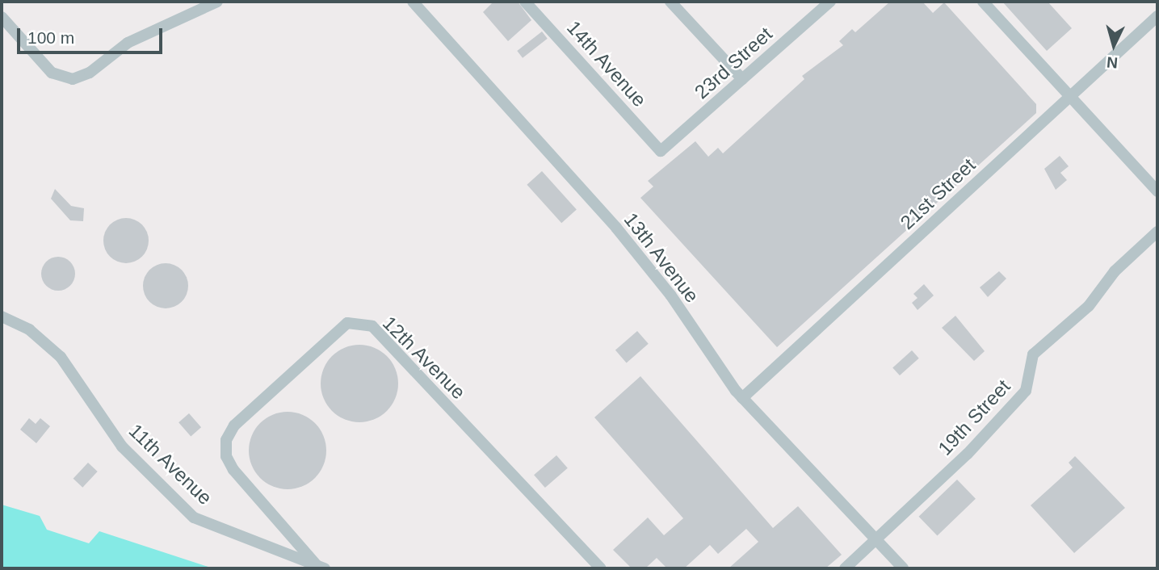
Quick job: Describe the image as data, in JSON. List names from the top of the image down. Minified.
{"streets":{"lane":["23rd Street","14th Avenue","21st Street","13th Avenue","12th Avenue","19th Street","11th Avenue"]},"crossings":[["23rd Street","14th Avenue"],["21st Street","13th Avenue"],["13th Avenue","19th Street"],["12th Avenue","11th Avenue"]],"scale_bar":"100 m","north":"bottom"}
